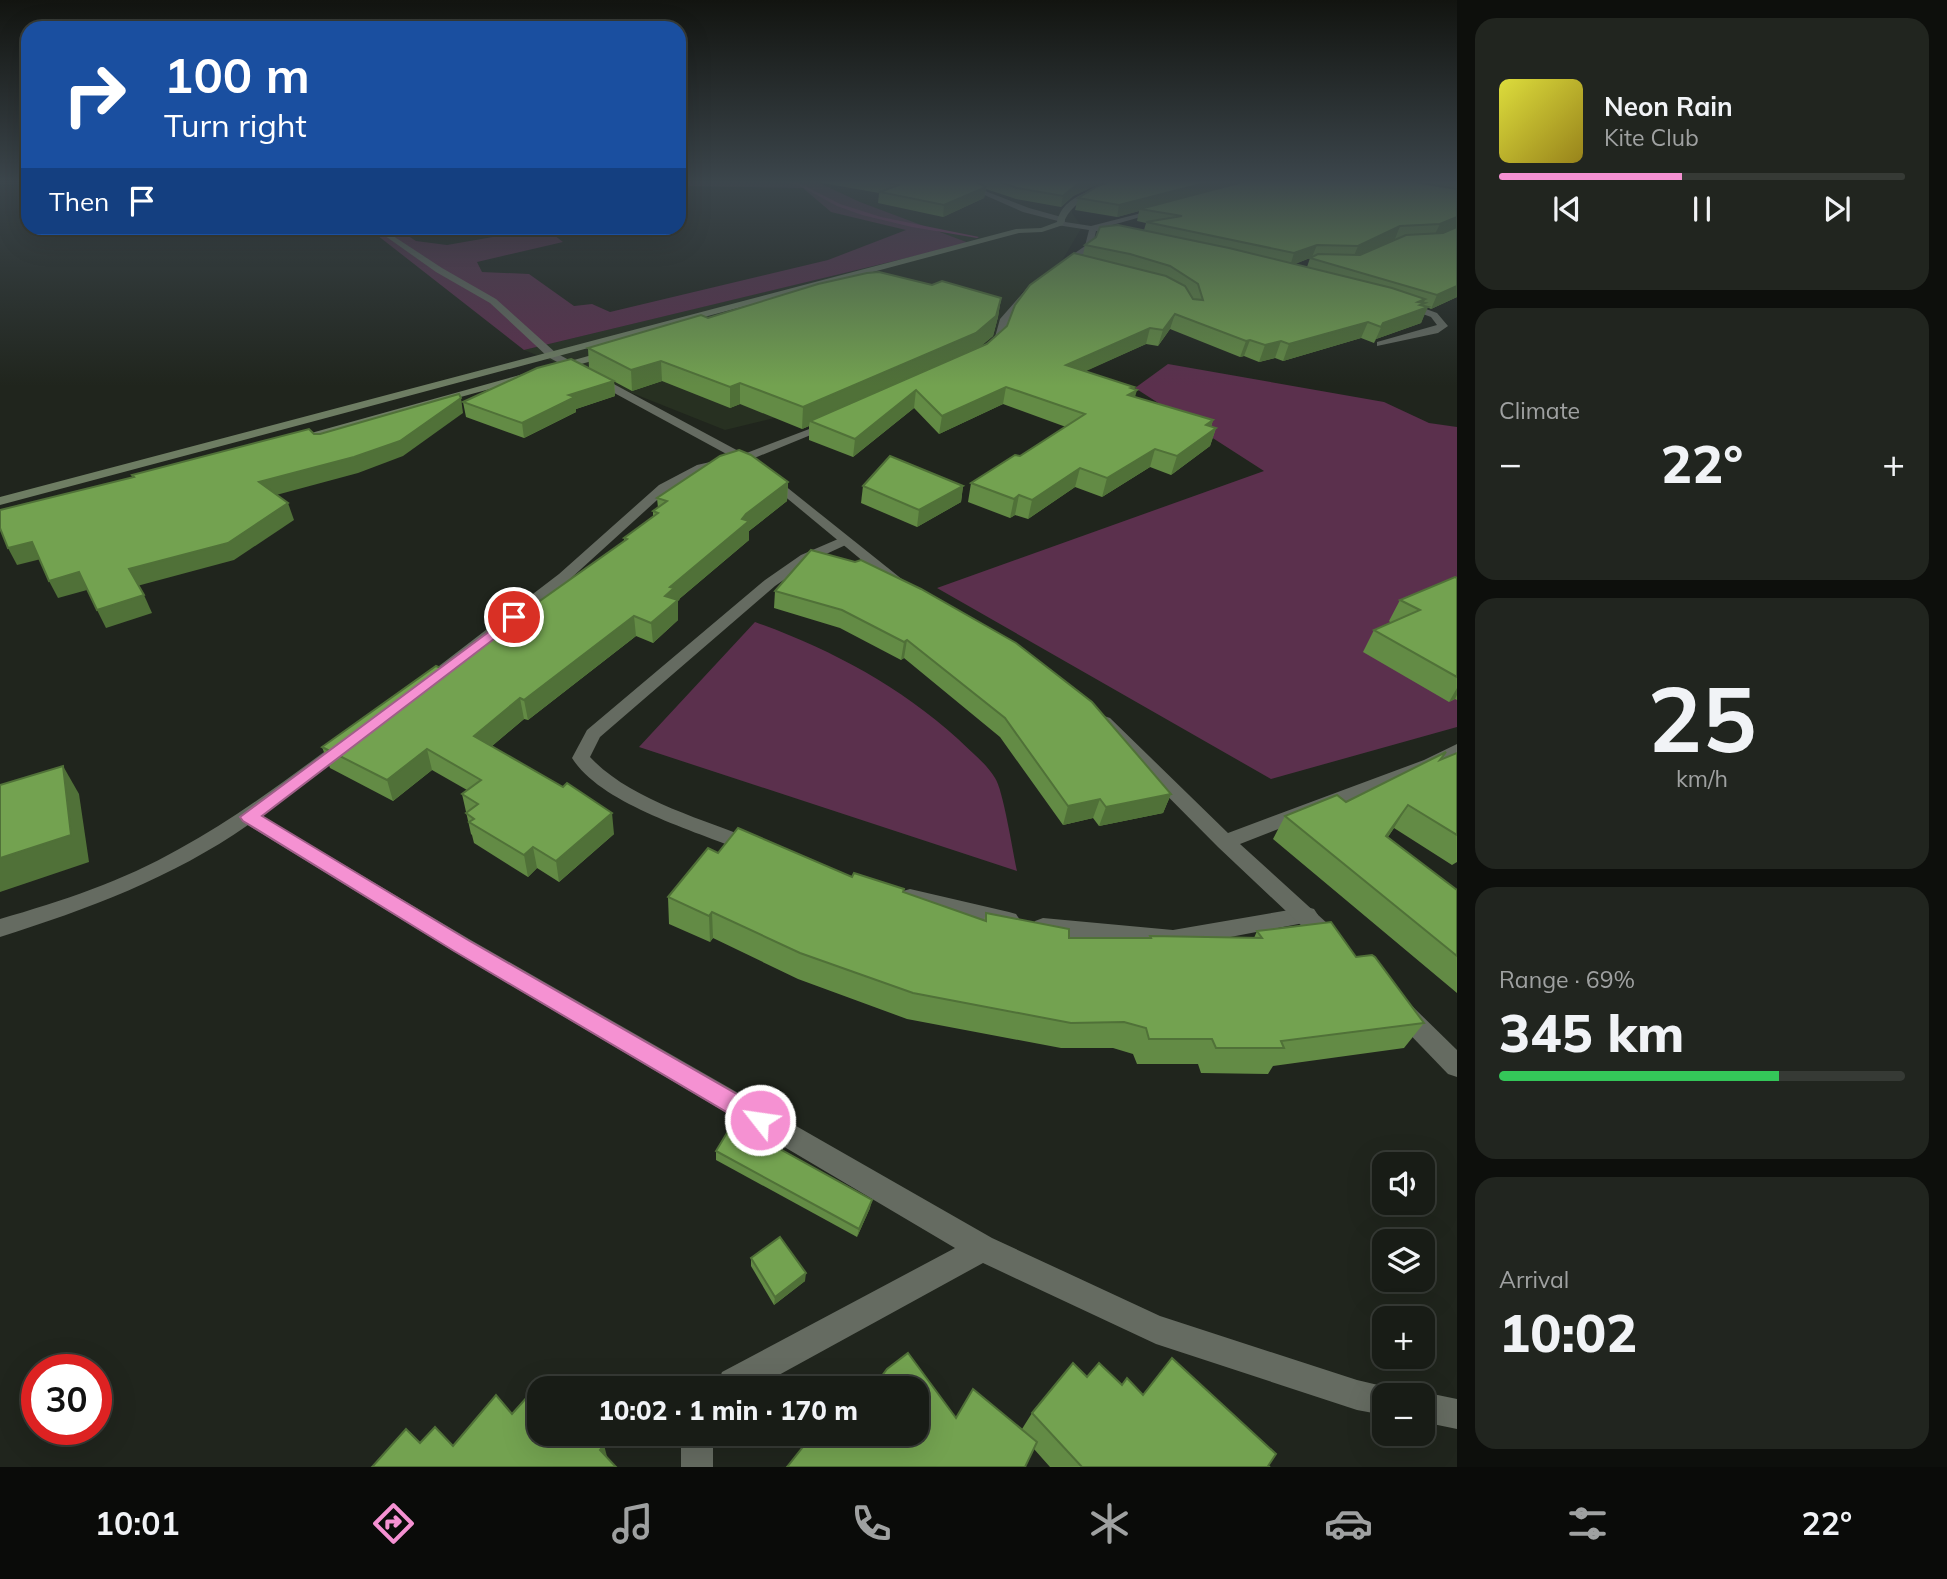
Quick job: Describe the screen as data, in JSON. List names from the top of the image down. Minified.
{"page":{"turn":["100 m","Turn right"],"song":["Neon Rain","Kite Club"],"then":"Then","tile":["Climate",["25","km/h"],["Range · 69%","345 km"],["Arrival","10:02"]],"heat":["−","22°","+"],"map_buttons":["+","−"],"limit":"30","trip":"10:02 · 1 min · 170 m","tabs":["10:01","22°"]}}
